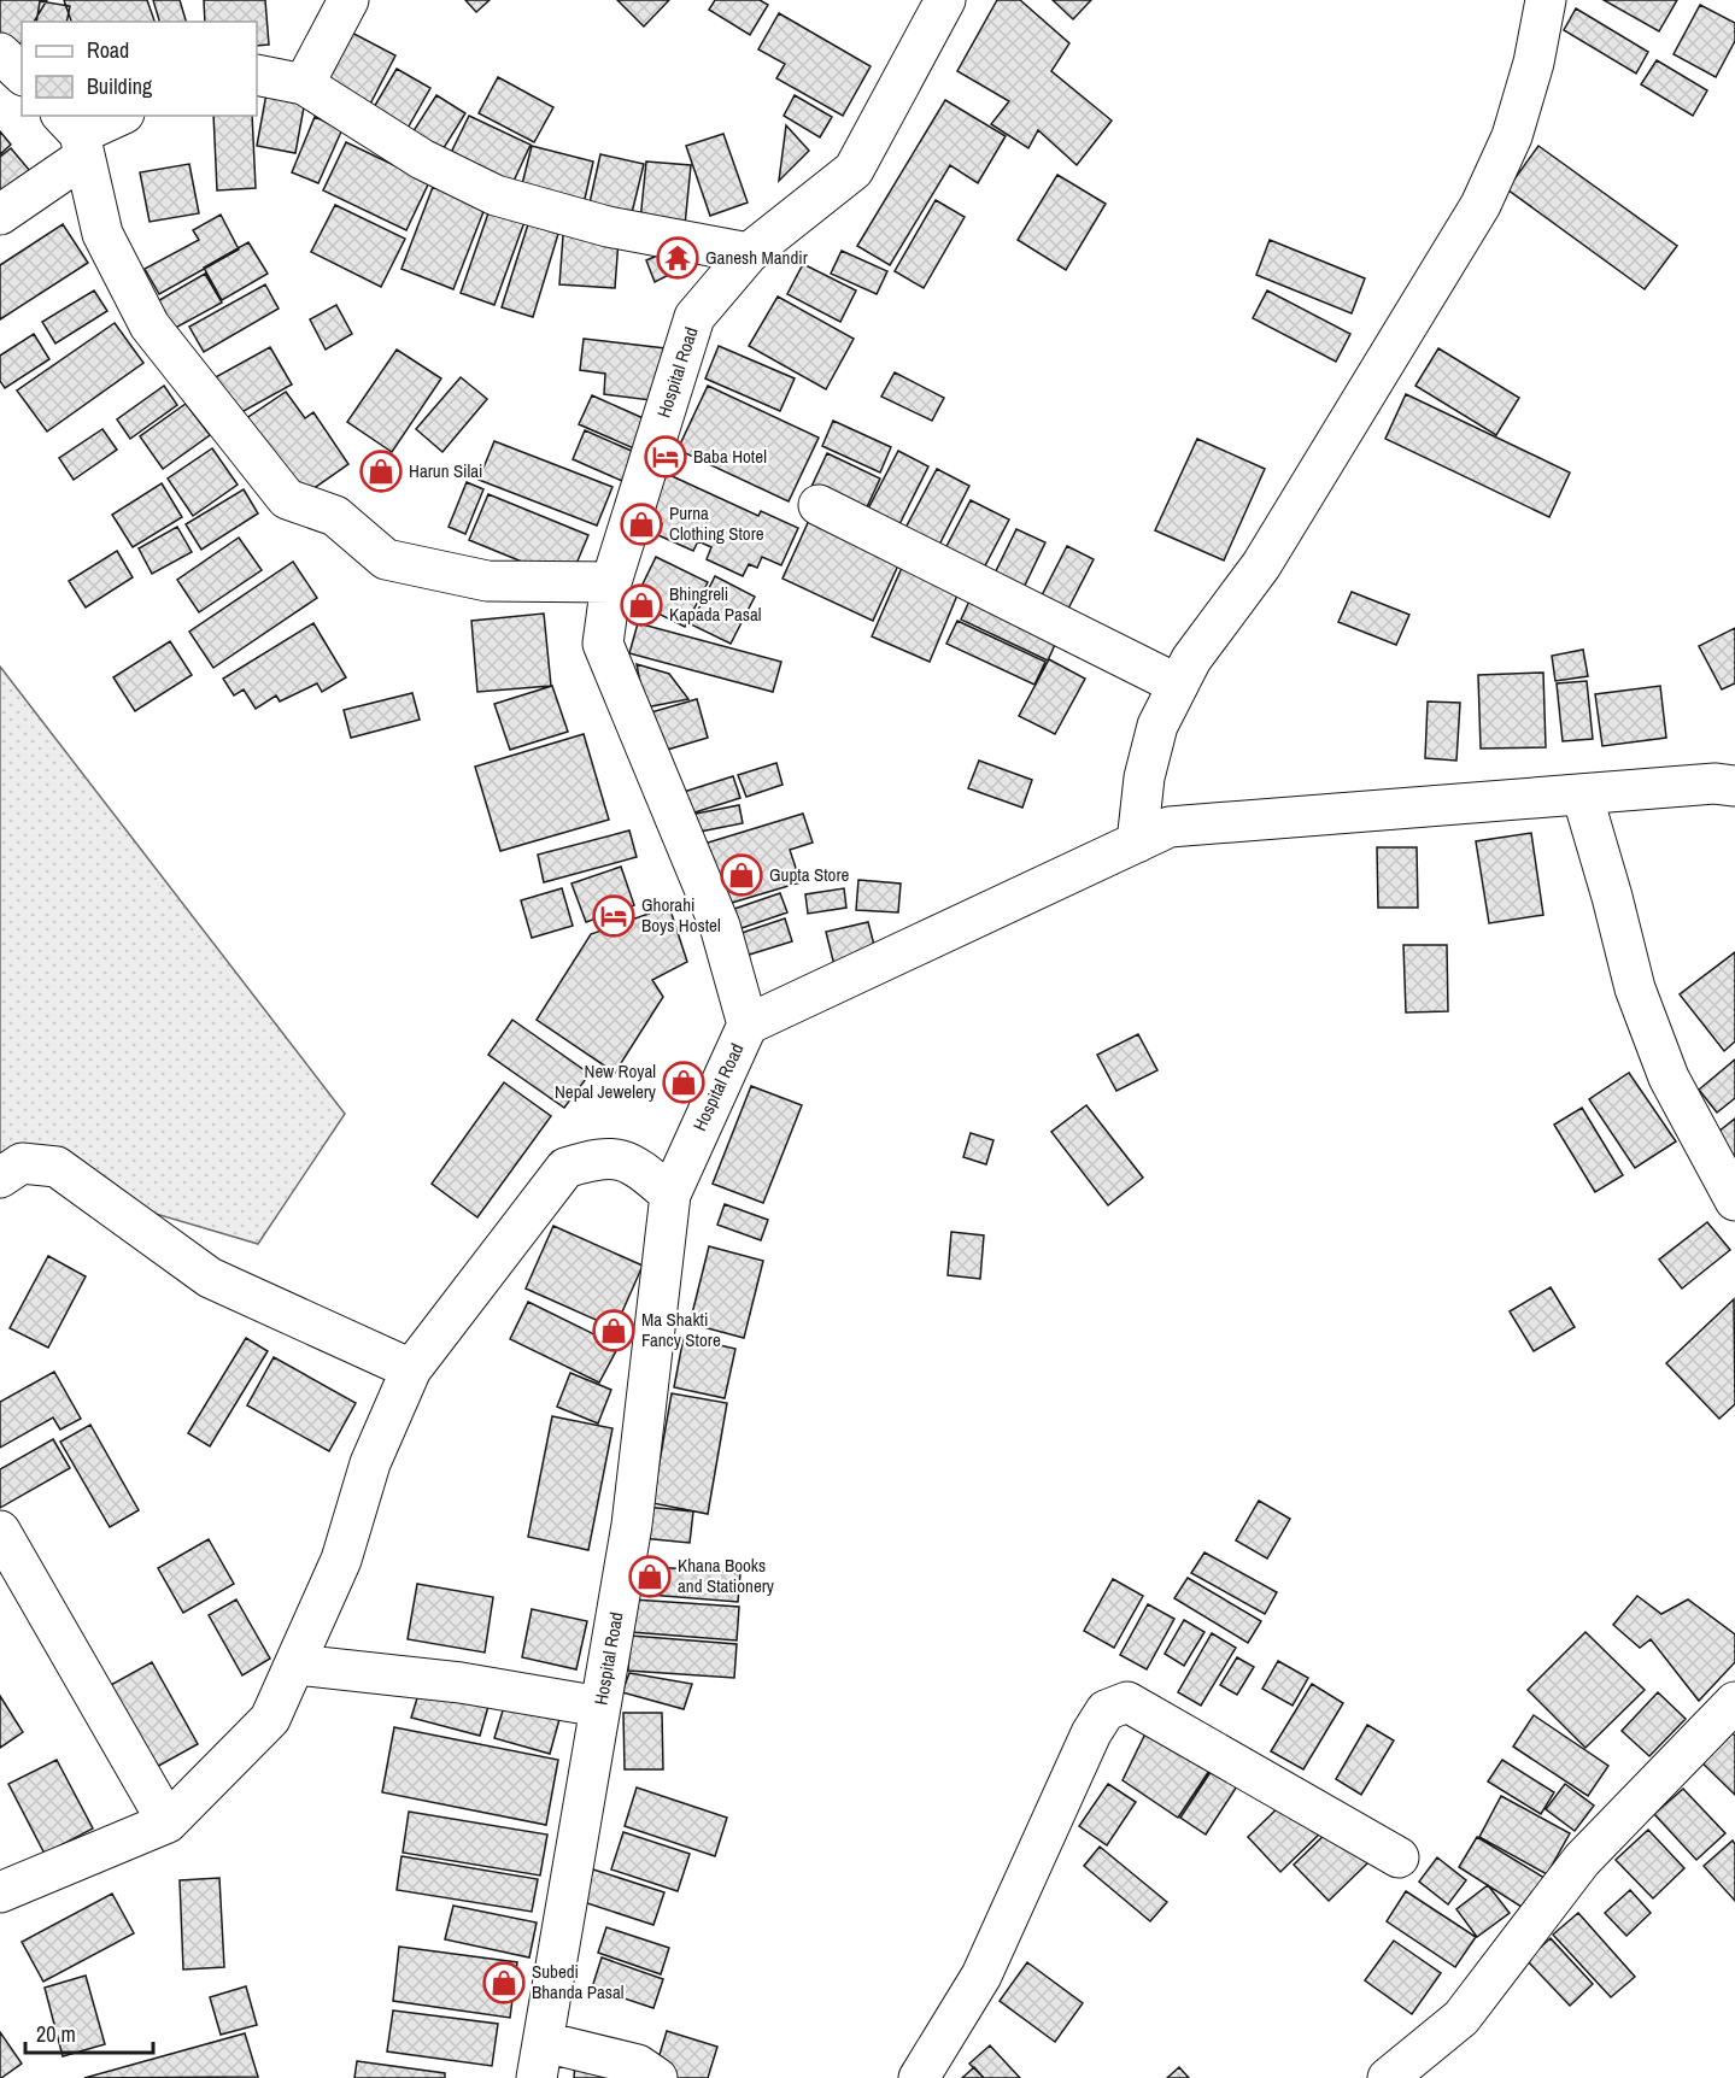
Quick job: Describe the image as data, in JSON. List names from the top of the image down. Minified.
{"streets":{"street":["Hospital Road"]},"places":{"temple":["Ganesh Mandir"],"hotel":["Baba Hotel","Ghorahi Boys Hostel"],"shop":["Harun Silai","Purna Clothing Store","Bhingreli Kapada Pasal","Gupta Store","New Royal Nepal Jewelery","Ma Shakti Fancy Store","Khana Books and Stationery","Subedi Bhanda Pasal"]},"legend":["Road","Building"],"scale_bar":"20 m"}
